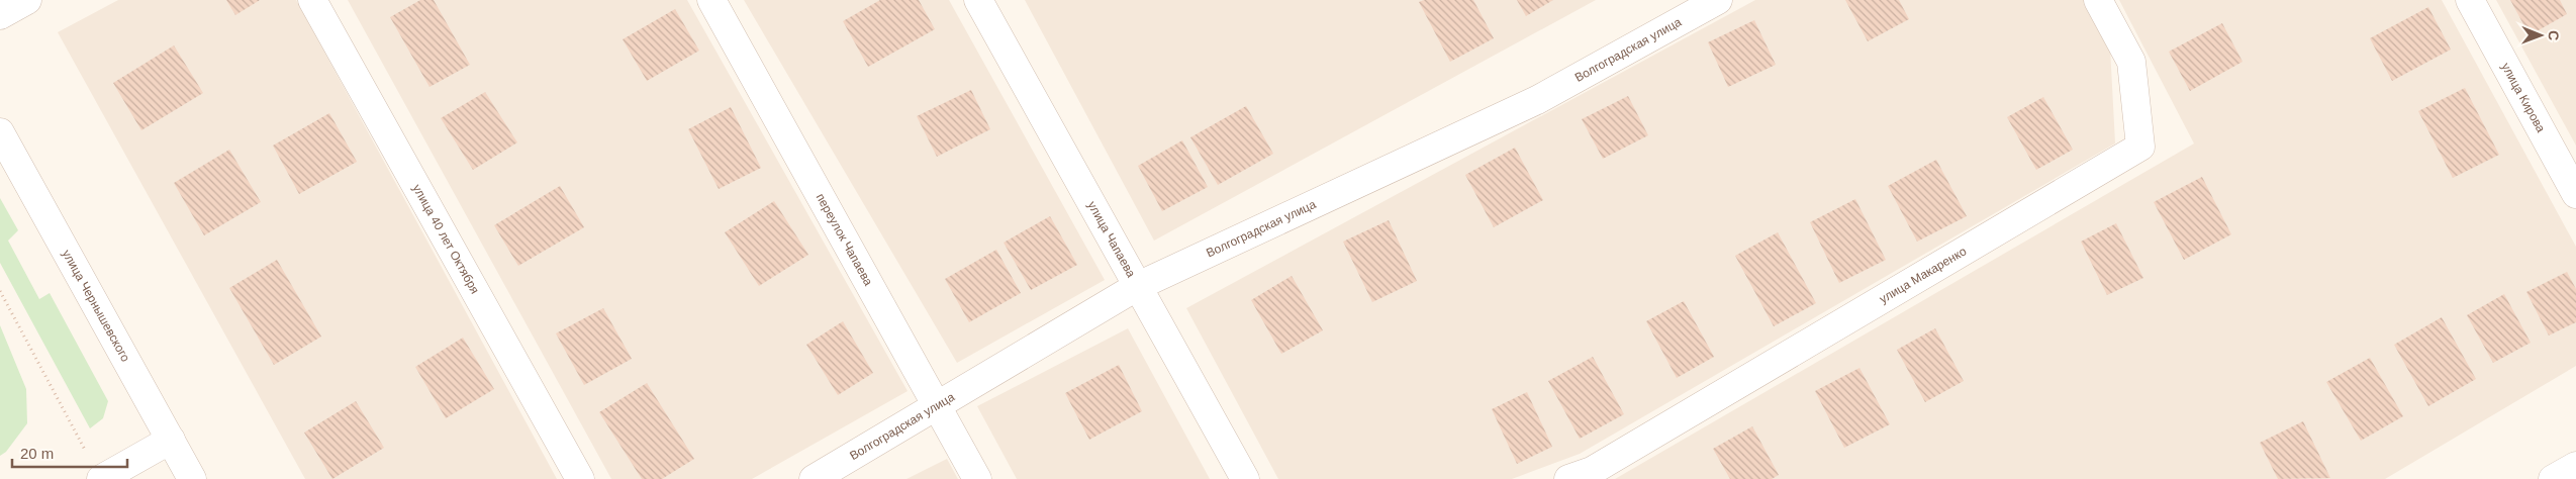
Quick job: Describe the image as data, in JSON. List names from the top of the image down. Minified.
{"streets":{"street":["Волгоградская улица","улица Кирова","улица 40 лет Октября","переулок Чапаева","улица Чапаева","улица Макаренко","улица Чернышевского"]},"crossings":[["Волгоградская улица","переулок Чапаева"],["Волгоградская улица","улица Чапаева"]],"scale_bar":"20 m","north":"right"}
